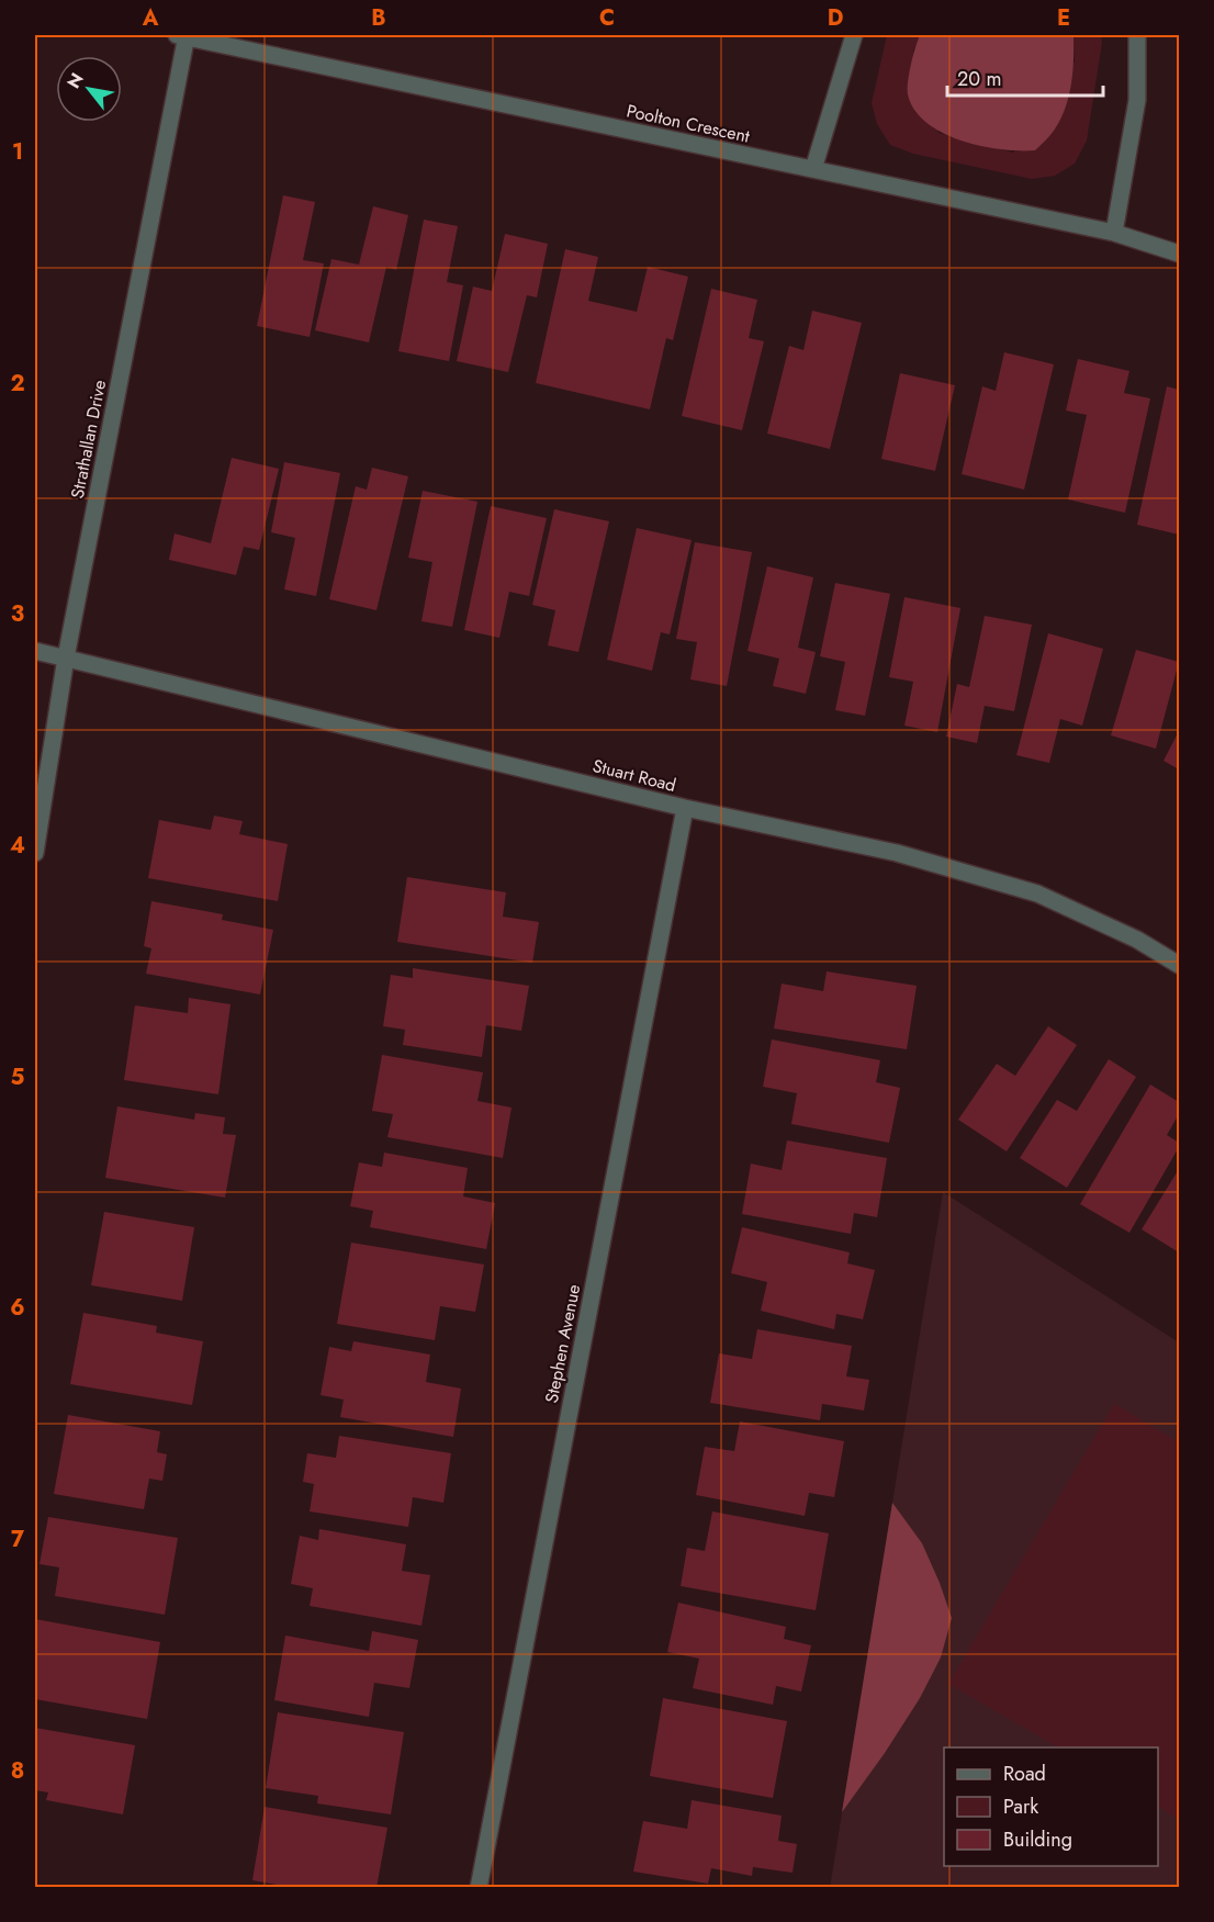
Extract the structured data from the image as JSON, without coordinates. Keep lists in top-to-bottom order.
{
  "streets": {
    "street": [
      "Poolton Crescent",
      "Strathallan Drive",
      "Stuart Road",
      "Stephen Avenue"
    ]
  },
  "crossings": [
    ["Poolton Crescent", "Strathallan Drive"],
    ["Strathallan Drive", "Stuart Road"],
    ["Stuart Road", "Stephen Avenue"]
  ],
  "legend": ["Road", "Park", "Building"],
  "scale_bar": "20 m",
  "north": "top left",
  "grid": {
    "columns": [
      "A",
      "B",
      "C",
      "D",
      "E"
    ],
    "rows": [
      "1",
      "2",
      "3",
      "4",
      "5",
      "6",
      "7",
      "8"
    ]
  }
}
